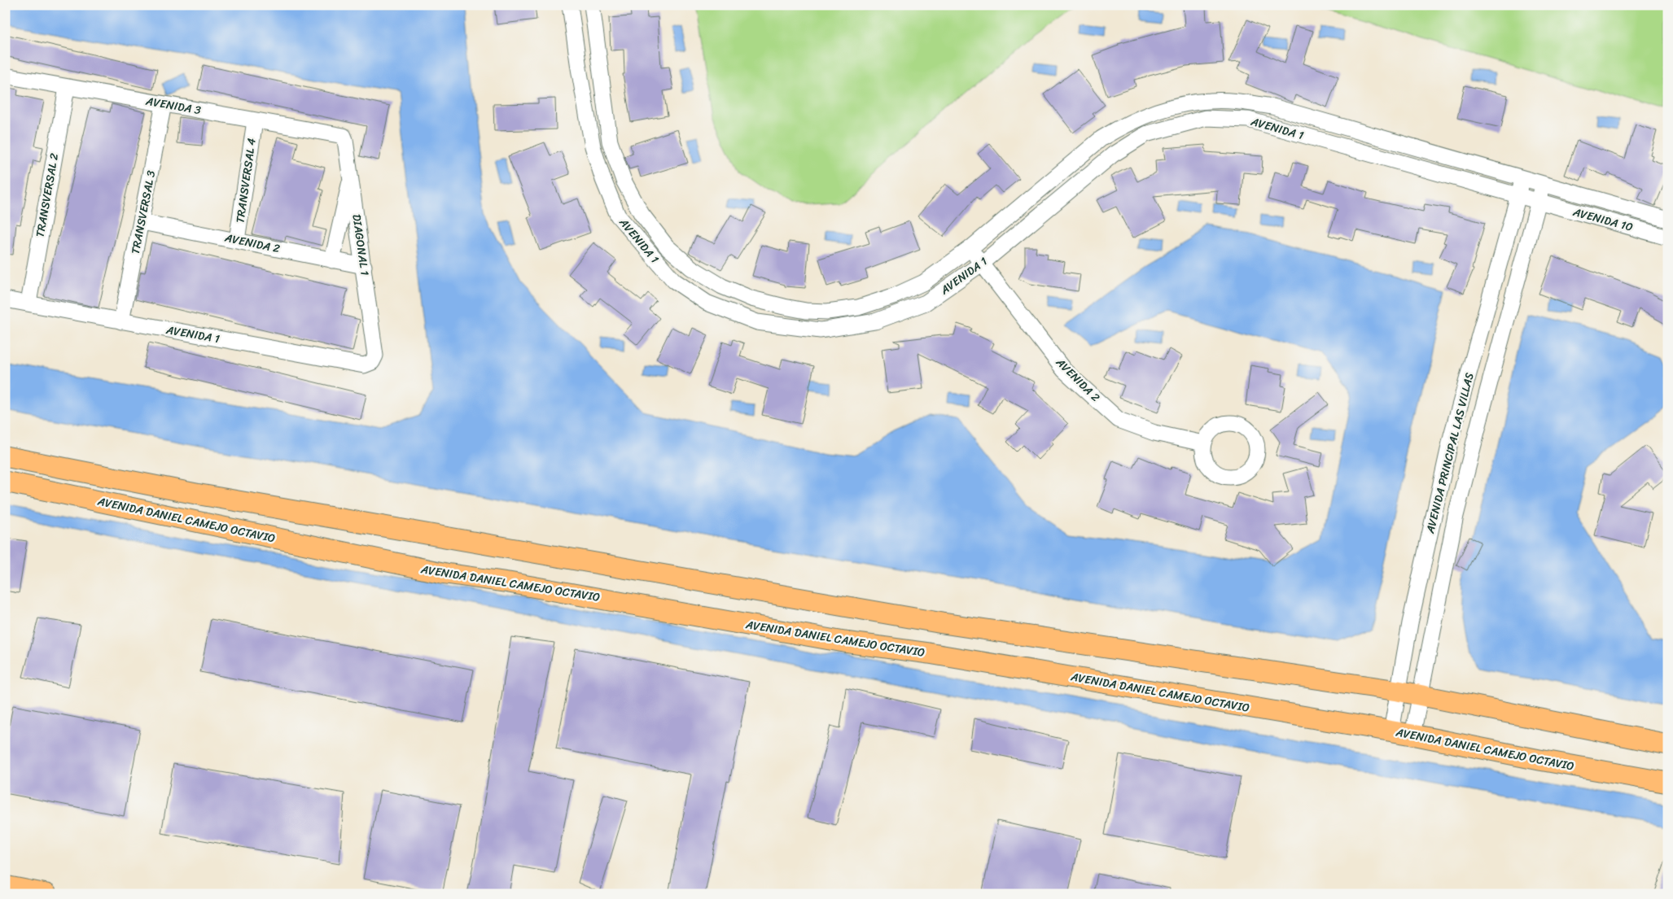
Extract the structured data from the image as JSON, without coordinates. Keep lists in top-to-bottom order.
{
  "streets": {
    "main road": ["AVENIDA DANIEL CAMEJO OCTAVIO"],
    "street": [
      "AVENIDA 3",
      "AVENIDA 1",
      "TRANSVERSAL 4",
      "TRANSVERSAL 2",
      "TRANSVERSAL 3",
      "AVENIDA 10",
      "AVENIDA 2",
      "DIAGONAL 1",
      "AVENIDA PRINCIPAL LAS VILLAS"
    ]
  },
  "crossings": [
    ["AVENIDA 3", "TRANSVERSAL 4"],
    ["AVENIDA 3", "TRANSVERSAL 2"],
    ["AVENIDA 3", "TRANSVERSAL 3"],
    ["AVENIDA 3", "DIAGONAL 1"],
    ["AVENIDA 1", "TRANSVERSAL 2"],
    ["AVENIDA 1", "TRANSVERSAL 3"],
    ["AVENIDA 1", "AVENIDA 10"],
    ["AVENIDA 1", "AVENIDA 2"],
    ["AVENIDA 1", "DIAGONAL 1"],
    ["AVENIDA 1", "AVENIDA PRINCIPAL LAS VILLAS"],
    ["TRANSVERSAL 4", "AVENIDA 2"],
    ["TRANSVERSAL 3", "AVENIDA 2"],
    ["AVENIDA 10", "AVENIDA PRINCIPAL LAS VILLAS"],
    ["AVENIDA 2", "DIAGONAL 1"],
    ["AVENIDA PRINCIPAL LAS VILLAS", "AVENIDA DANIEL CAMEJO OCTAVIO"]
  ]
}
